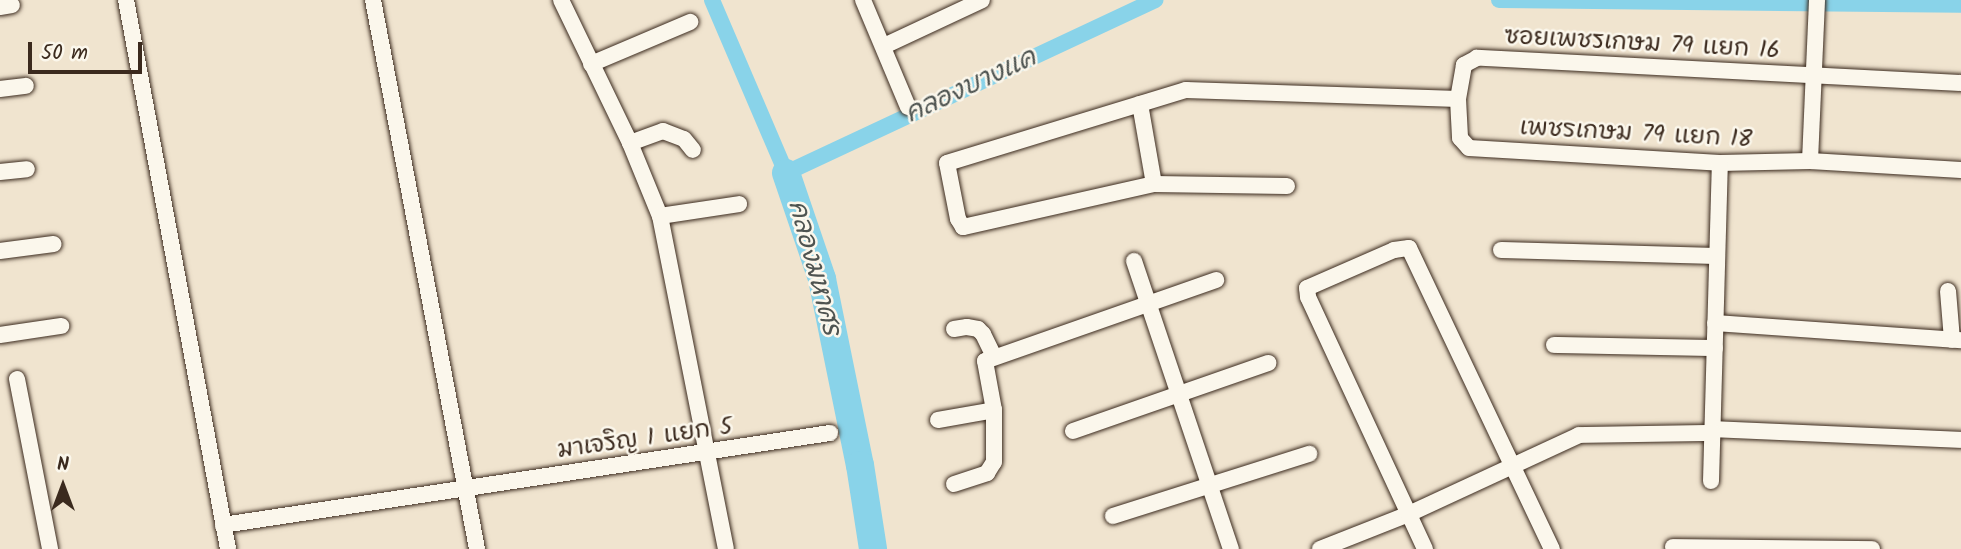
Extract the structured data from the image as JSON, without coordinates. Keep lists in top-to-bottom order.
{
  "streets": {
    "street": ["ซอยเพชรเกษม 79 แยก 16", "เพชรเกษม 79 แยก 18", "มาเจริญ 1 แยก 5"]
  },
  "crossings": [
    ["ซอยเพชรเกษม 79 แยก 16", "เพชรเกษม 79 แยก 18"]
  ],
  "water": ["คลองบางแค", "คลองมหาศร"],
  "scale_bar": "50 m",
  "north": "top"
}
